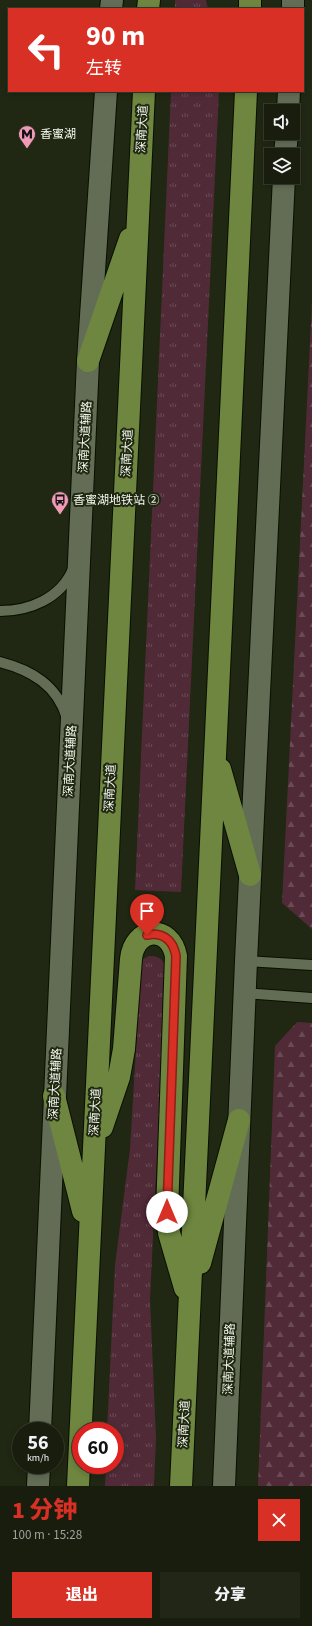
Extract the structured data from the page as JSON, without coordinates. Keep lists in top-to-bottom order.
{
  "streets": {
    "main road": ["深南大道", "深南大道辅路"]
  },
  "places": {
    "metro station": ["香蜜湖"],
    "bus stop": ["香蜜湖地铁站 ②"]
  },
  "page": {
    "turn": ["90 m", "左转"],
    "speed": "56 km/h",
    "limit": "60",
    "heading": ["1 分钟", "100 m · 15:28"],
    "buttons": ["退出", "分享"]
  }
}
